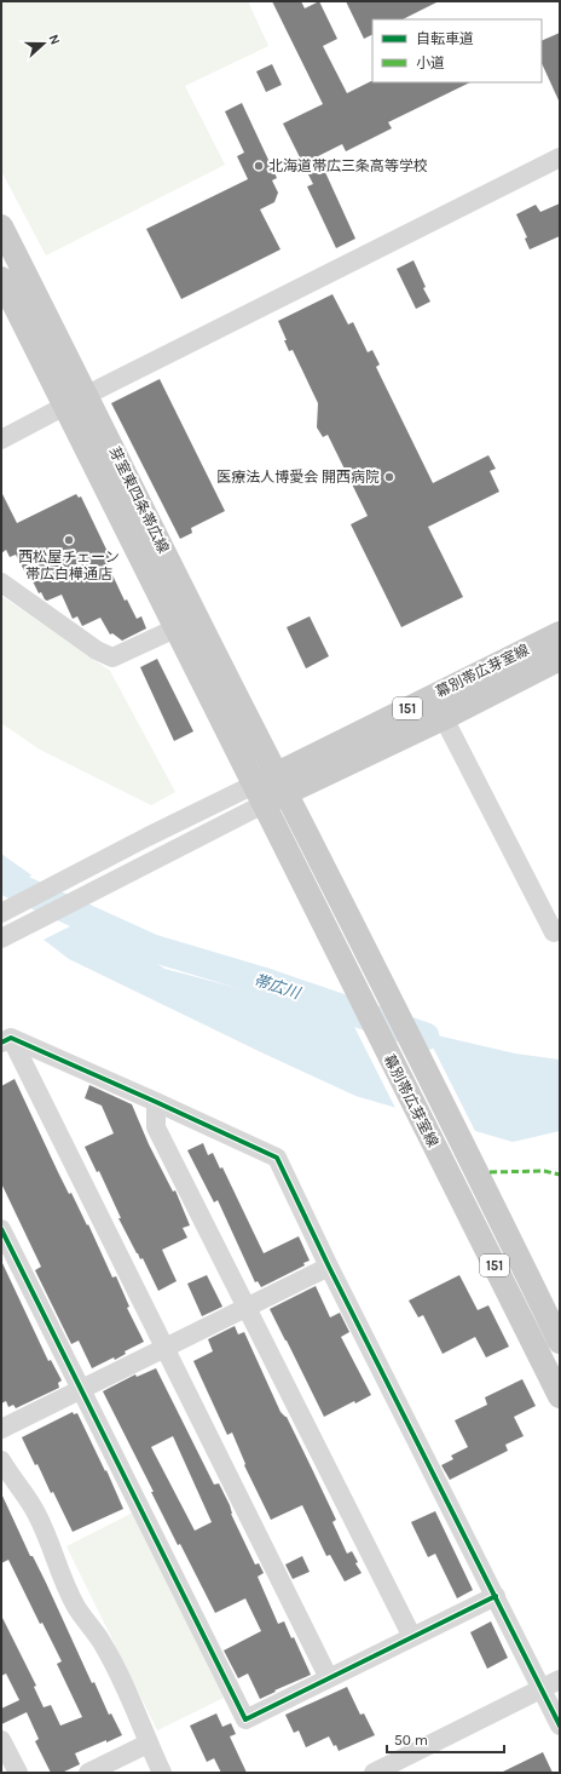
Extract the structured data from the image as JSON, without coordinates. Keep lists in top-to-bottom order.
{
  "streets": {
    "main road": ["芽室東四条帯広線", "幕別帯広芽室線", "151"]
  },
  "crossings": [
    ["芽室東四条帯広線", "幕別帯広芽室線"]
  ],
  "water": ["帯広川"],
  "places": ["北海道帯広三条高等学校", "医療法人博愛会 開西病院", "西松屋チェーン 帯広白樺通店"],
  "legend": ["自転車道", "小道"],
  "scale_bar": "50 m",
  "north": "right"
}
